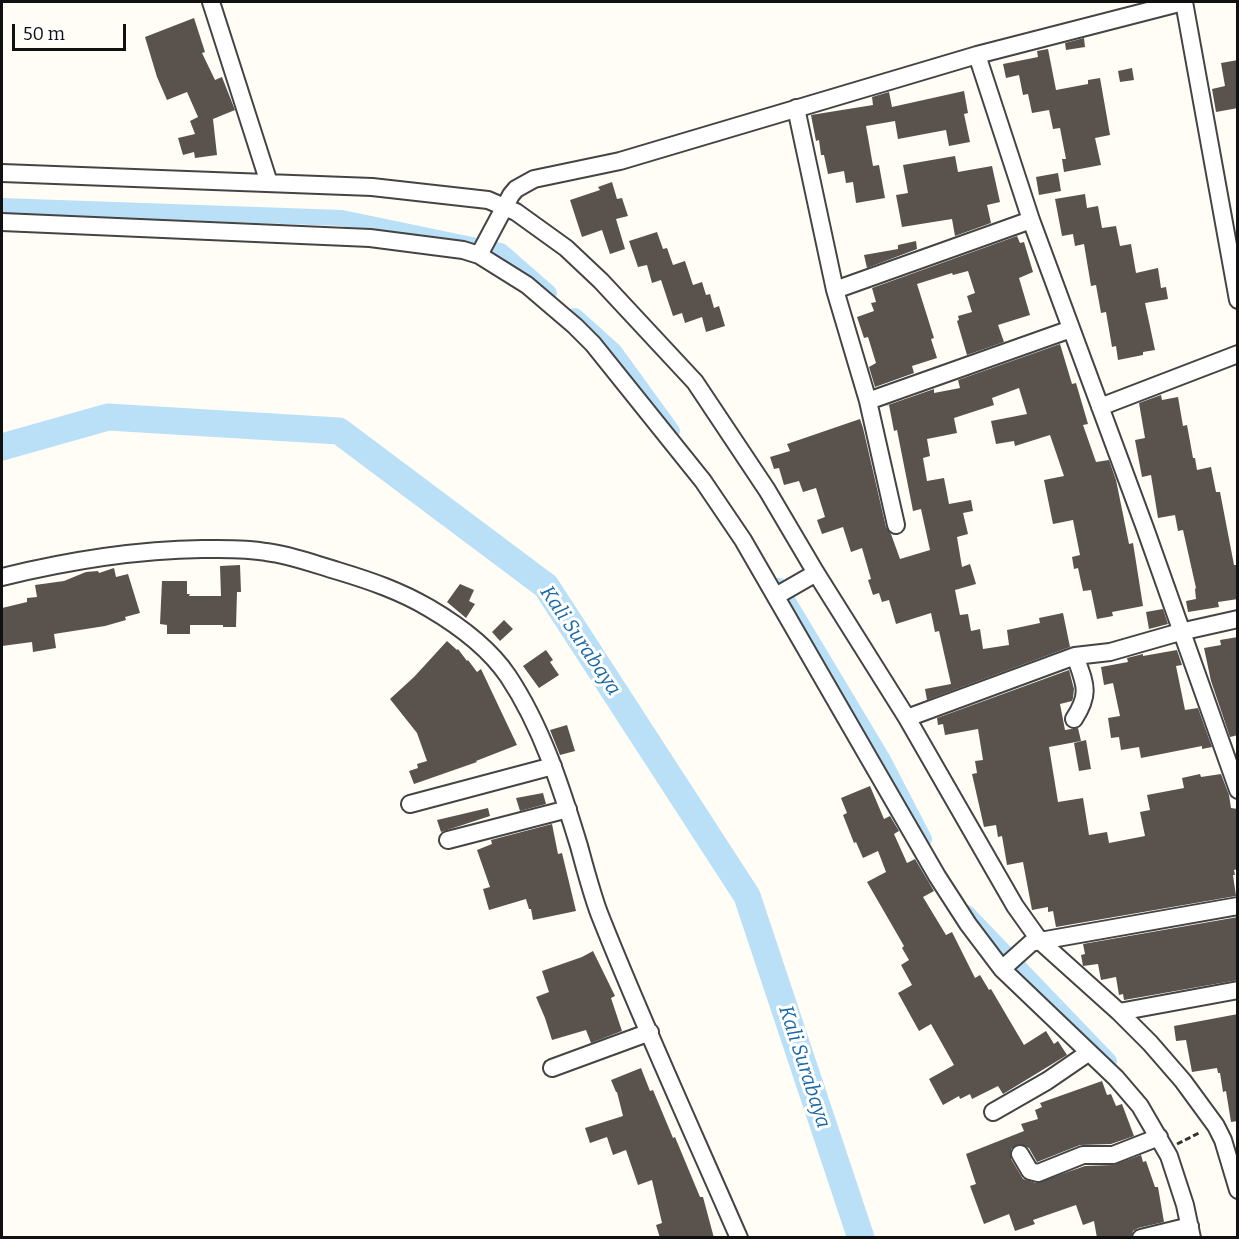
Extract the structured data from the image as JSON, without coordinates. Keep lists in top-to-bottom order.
{
  "water": ["Kali Surabaya"],
  "scale_bar": "50 m"
}
